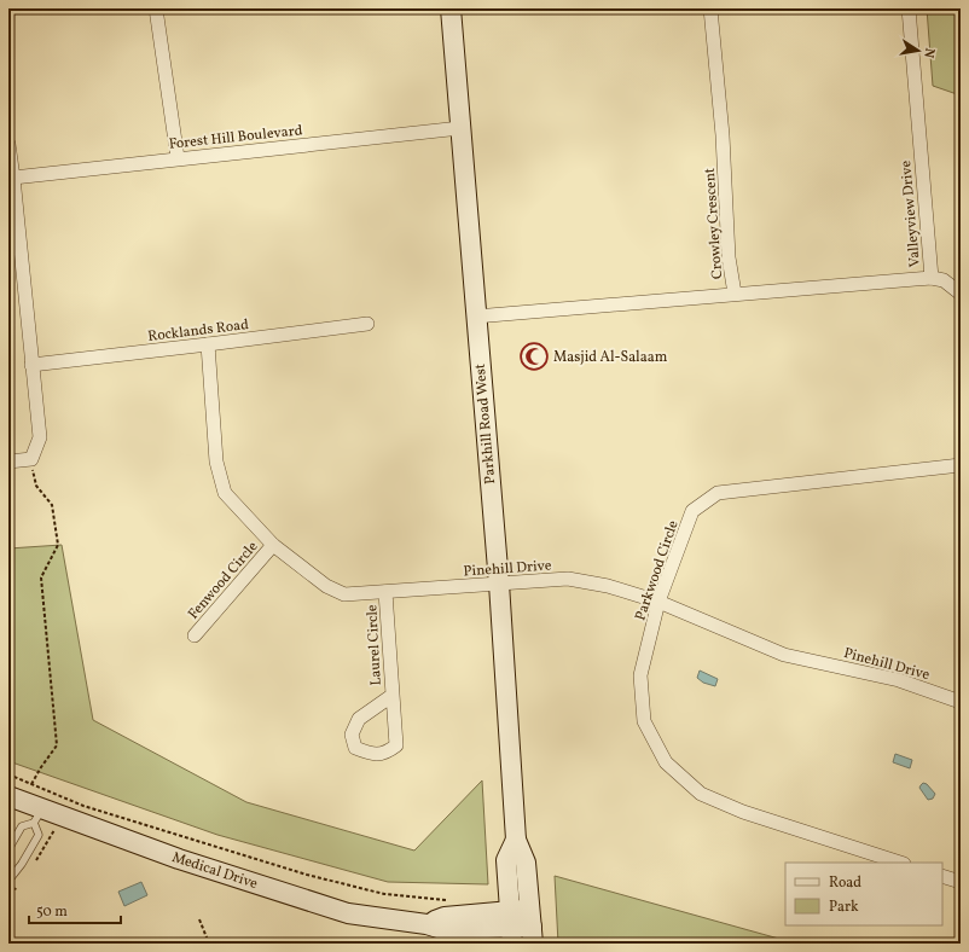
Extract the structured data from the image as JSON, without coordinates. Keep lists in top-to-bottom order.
{
  "streets": {
    "main road": ["Parkhill Road West", "Medical Drive"],
    "street": [
      "Forest Hill Boulevard",
      "Valleyview Drive",
      "Crowley Crescent",
      "Rocklands Road",
      "Pinehill Drive",
      "Parkwood Circle",
      "Fenwood Circle",
      "Laurel Circle"
    ]
  },
  "crossings": [
    ["Forest Hill Boulevard", "Parkhill Road West"],
    ["Valleyview Drive", "Crowley Crescent"],
    ["Crowley Crescent", "Parkhill Road West"],
    ["Rocklands Road", "Pinehill Drive"],
    ["Parkhill Road West", "Pinehill Drive"],
    ["Parkhill Road West", "Medical Drive"],
    ["Pinehill Drive", "Parkwood Circle"],
    ["Pinehill Drive", "Fenwood Circle"],
    ["Pinehill Drive", "Laurel Circle"]
  ],
  "places": {
    "mosque": ["Masjid Al-Salaam"]
  },
  "legend": ["Road", "Park"],
  "scale_bar": "50 m",
  "north": "right"
}
